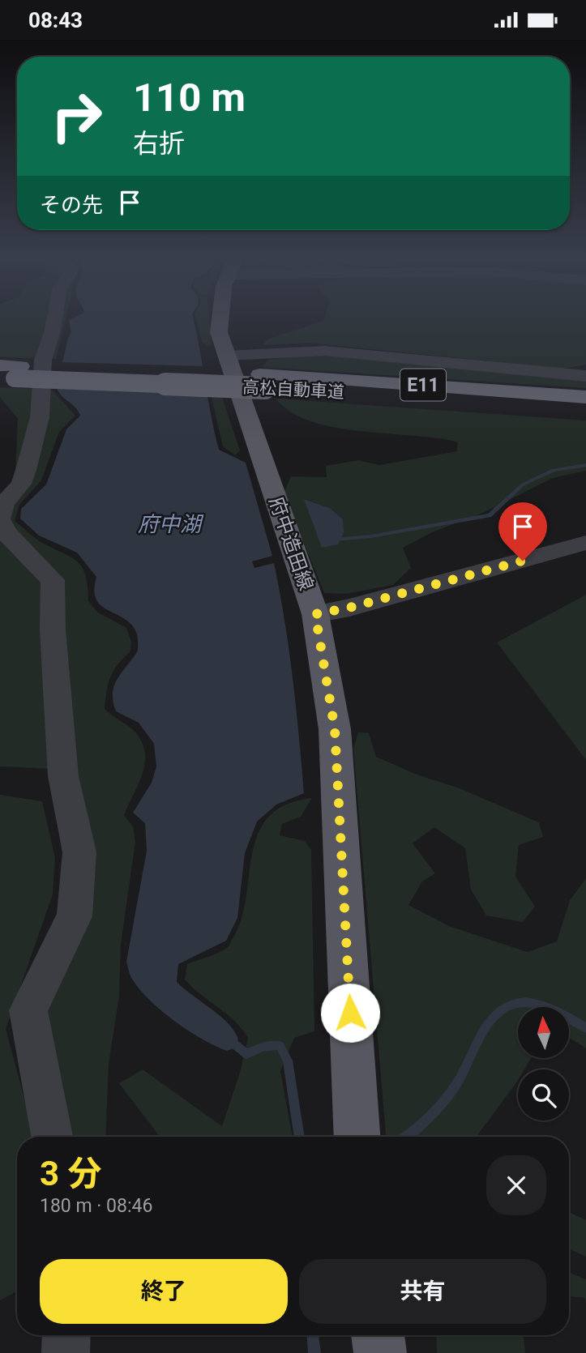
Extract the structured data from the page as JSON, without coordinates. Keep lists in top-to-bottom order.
{
  "streets": {
    "highway": ["E11", "高松自動車道"],
    "main road": ["府中造田線"]
  },
  "water": ["府中湖"],
  "north": "top",
  "page": {
    "status": "08:43",
    "turn": ["110 m", "右折"],
    "then": "その先",
    "heading": ["3 分", "180 m · 08:46"],
    "buttons": ["終了", "共有"]
  }
}
